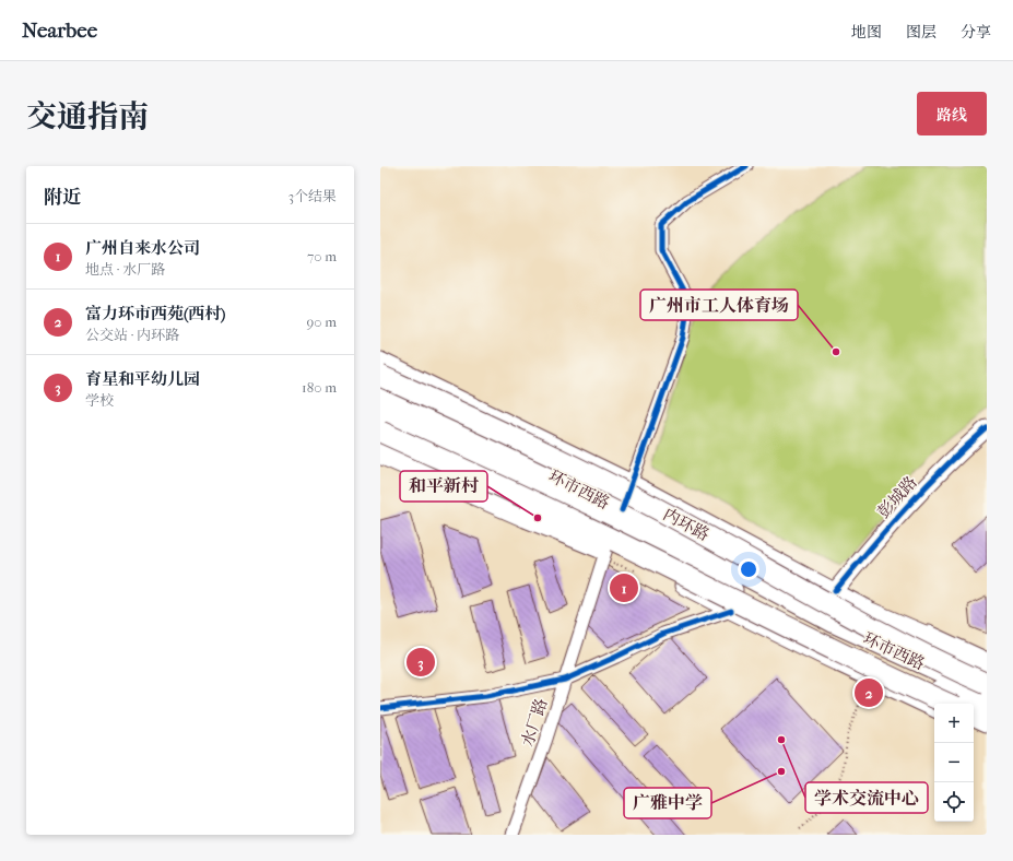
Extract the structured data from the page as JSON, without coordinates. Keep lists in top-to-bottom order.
{
  "streets": {
    "highway": ["内环路"],
    "main road": ["环市西路", "彭城路"],
    "street": ["水厂路"]
  },
  "places": [
    "广州市工人体育场",
    "和平新村",
    "学术交流中心",
    "广雅中学"
  ],
  "page": {
    "header": "Nearbee",
    "nav": ["地图", "图层", "分享"],
    "title": "交通指南",
    "buttons": "路线",
    "heading": ["附近", "3个结果"],
    "list": [
      {
        "mark": "1",
        "name": "广州自来水公司",
        "note": "地点 · 水厂路",
        "value": "70 m"
      },
      {
        "mark": "2",
        "name": "富力环市西苑(西村)",
        "note": "公交站 · 内环路",
        "value": "90 m"
      },
      {
        "mark": "3",
        "name": "育星和平幼儿园",
        "note": "学校",
        "value": "180 m"
      }
    ],
    "pins": ["1", "3", "2"],
    "map_buttons": ["+", "−"]
  }
}
